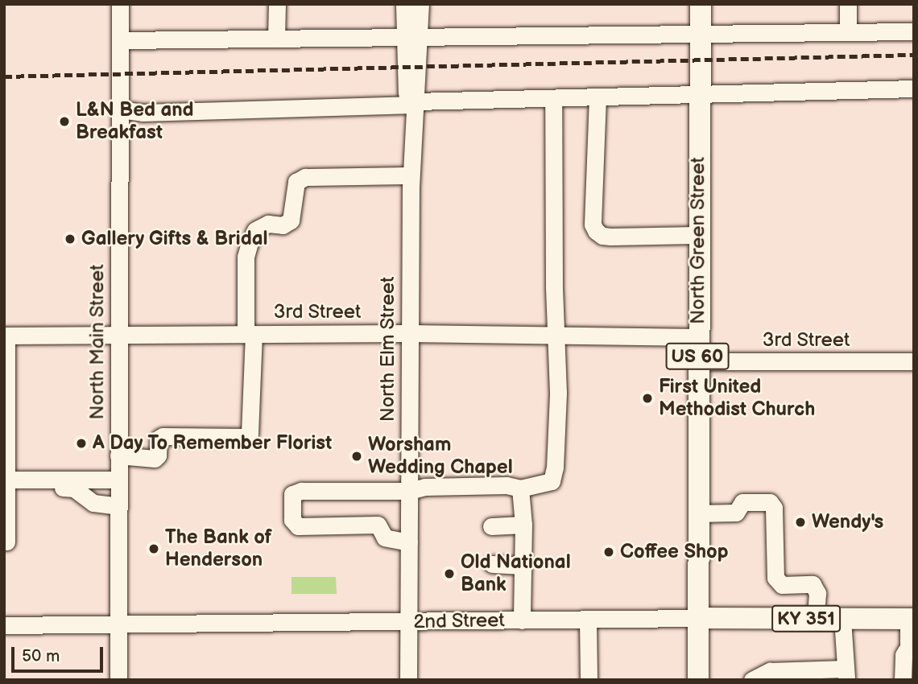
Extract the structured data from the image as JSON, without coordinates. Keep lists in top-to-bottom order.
{
  "streets": {
    "main road": [
      "North Green Street",
      "US 60",
      "KY 351",
      "2nd Street"
    ],
    "street": ["3rd Street", "North Main Street", "North Elm Street"]
  },
  "crossings": [
    ["North Green Street", "3rd Street"],
    ["North Green Street", "2nd Street"],
    ["3rd Street", "North Main Street"],
    ["3rd Street", "North Elm Street"],
    ["North Main Street", "2nd Street"],
    ["North Elm Street", "2nd Street"]
  ],
  "places": [
    "L&N Bed and Breakfast",
    "Gallery Gifts & Bridal",
    "First United Methodist Church",
    "A Day To Remember Florist",
    "Worsham Wedding Chapel",
    "Wendy's",
    "The Bank of Henderson",
    "Coffee Shop",
    "Old National Bank"
  ],
  "scale_bar": "50 m"
}
